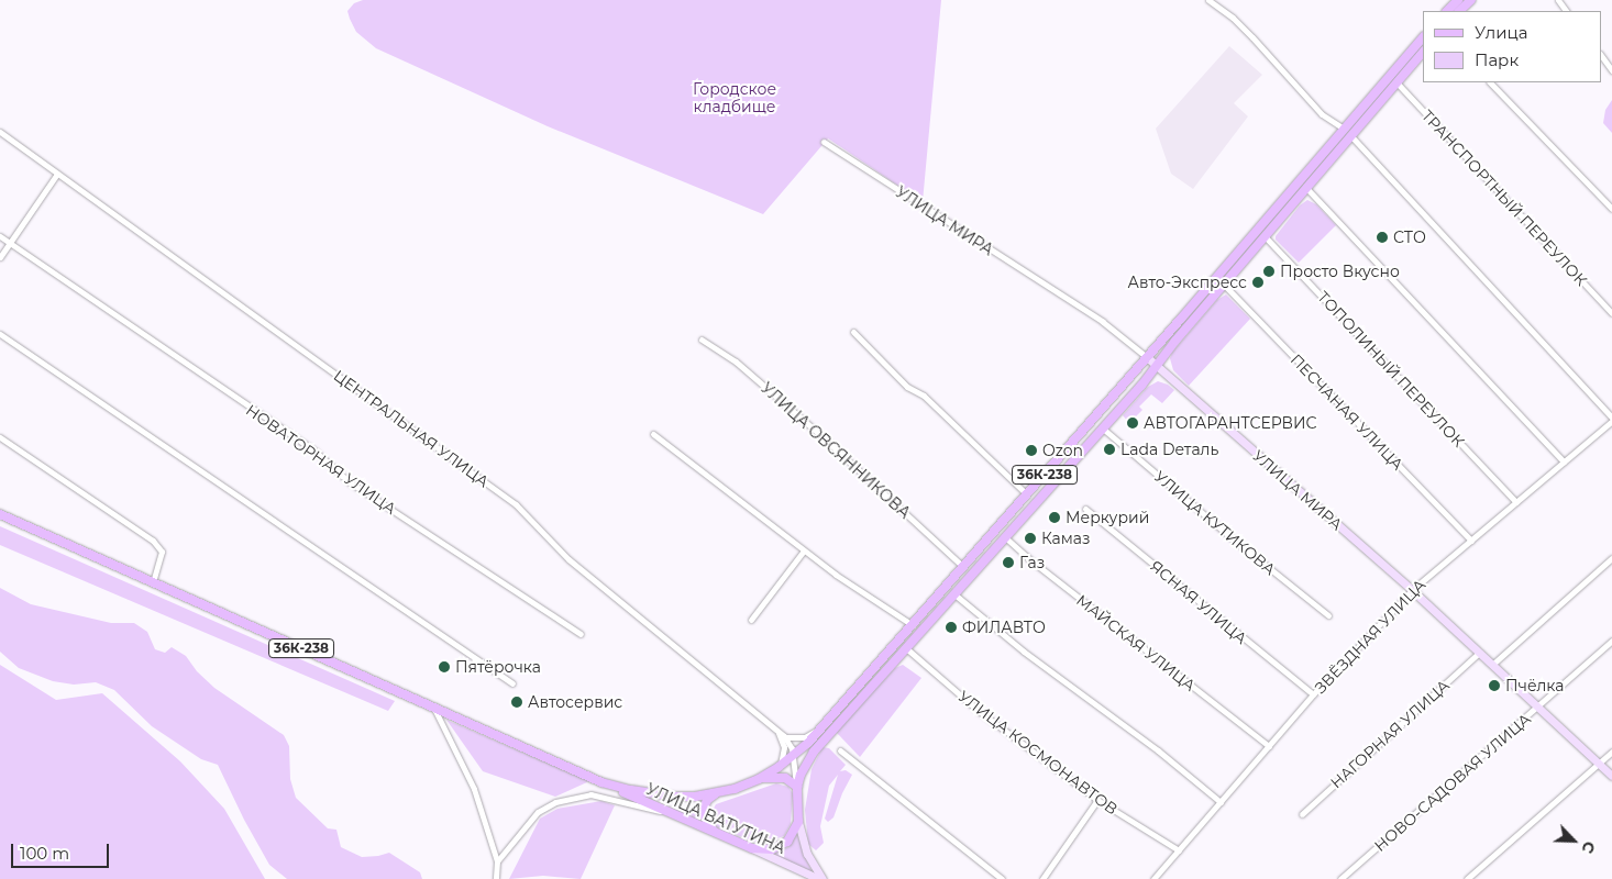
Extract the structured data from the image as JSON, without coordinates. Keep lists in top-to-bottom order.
{
  "streets": {
    "main road": ["УЛИЦА МИРА", "36К-238", "УЛИЦА ВАТУТИНА"],
    "street": [
      "ТРАНСПОРТНЫЙ ПЕРЕУЛОК",
      "ТОПОЛИНЫЙ ПЕРЕУЛОК",
      "ПЕСЧАНАЯ УЛИЦА",
      "ЦЕНТРАЛЬНАЯ УЛИЦА",
      "УЛИЦА ОВСЯННИКОВА",
      "НОВАТОРНАЯ УЛИЦА",
      "УЛИЦА КУТИКОВА",
      "ЯСНАЯ УЛИЦА",
      "ЗВЁЗДНАЯ УЛИЦА",
      "МАЙСКАЯ УЛИЦА",
      "НАГОРНАЯ УЛИЦА",
      "УЛИЦА КОСМОНАВТОВ",
      "НОВО-САДОВАЯ УЛИЦА"
    ]
  },
  "crossings": [
    ["УЛИЦА МИРА", "36К-238"],
    ["УЛИЦА МИРА", "ЗВЁЗДНАЯ УЛИЦА"],
    ["УЛИЦА МИРА", "НАГОРНАЯ УЛИЦА"],
    ["УЛИЦА МИРА", "НОВО-САДОВАЯ УЛИЦА"],
    ["ТОПОЛИНЫЙ ПЕРЕУЛОК", "ЗВЁЗДНАЯ УЛИЦА"],
    ["ПЕСЧАНАЯ УЛИЦА", "ЗВЁЗДНАЯ УЛИЦА"],
    ["ЦЕНТРАЛЬНАЯ УЛИЦА", "36К-238"],
    ["УЛИЦА ОВСЯННИКОВА", "36К-238"],
    ["36К-238", "УЛИЦА ВАТУТИНА"],
    ["ЯСНАЯ УЛИЦА", "ЗВЁЗДНАЯ УЛИЦА"],
    ["ЗВЁЗДНАЯ УЛИЦА", "МАЙСКАЯ УЛИЦА"],
    ["ЗВЁЗДНАЯ УЛИЦА", "УЛИЦА КОСМОНАВТОВ"]
  ],
  "parks": ["Городское кладбище"],
  "places": [
    "СТО",
    "Просто Вкусно",
    "Авто-Экспресс",
    "АВТОГАРАНТСЕРВИС",
    "Lada Dеталь",
    "Ozon",
    "Меркурий",
    "Камаз",
    "Газ",
    "ФИЛАВТО",
    "Пятёрочка",
    "Пчёлка",
    "Автосервис"
  ],
  "legend": ["Улица", "Парк"],
  "scale_bar": "100 m",
  "north": "bottom right"
}
